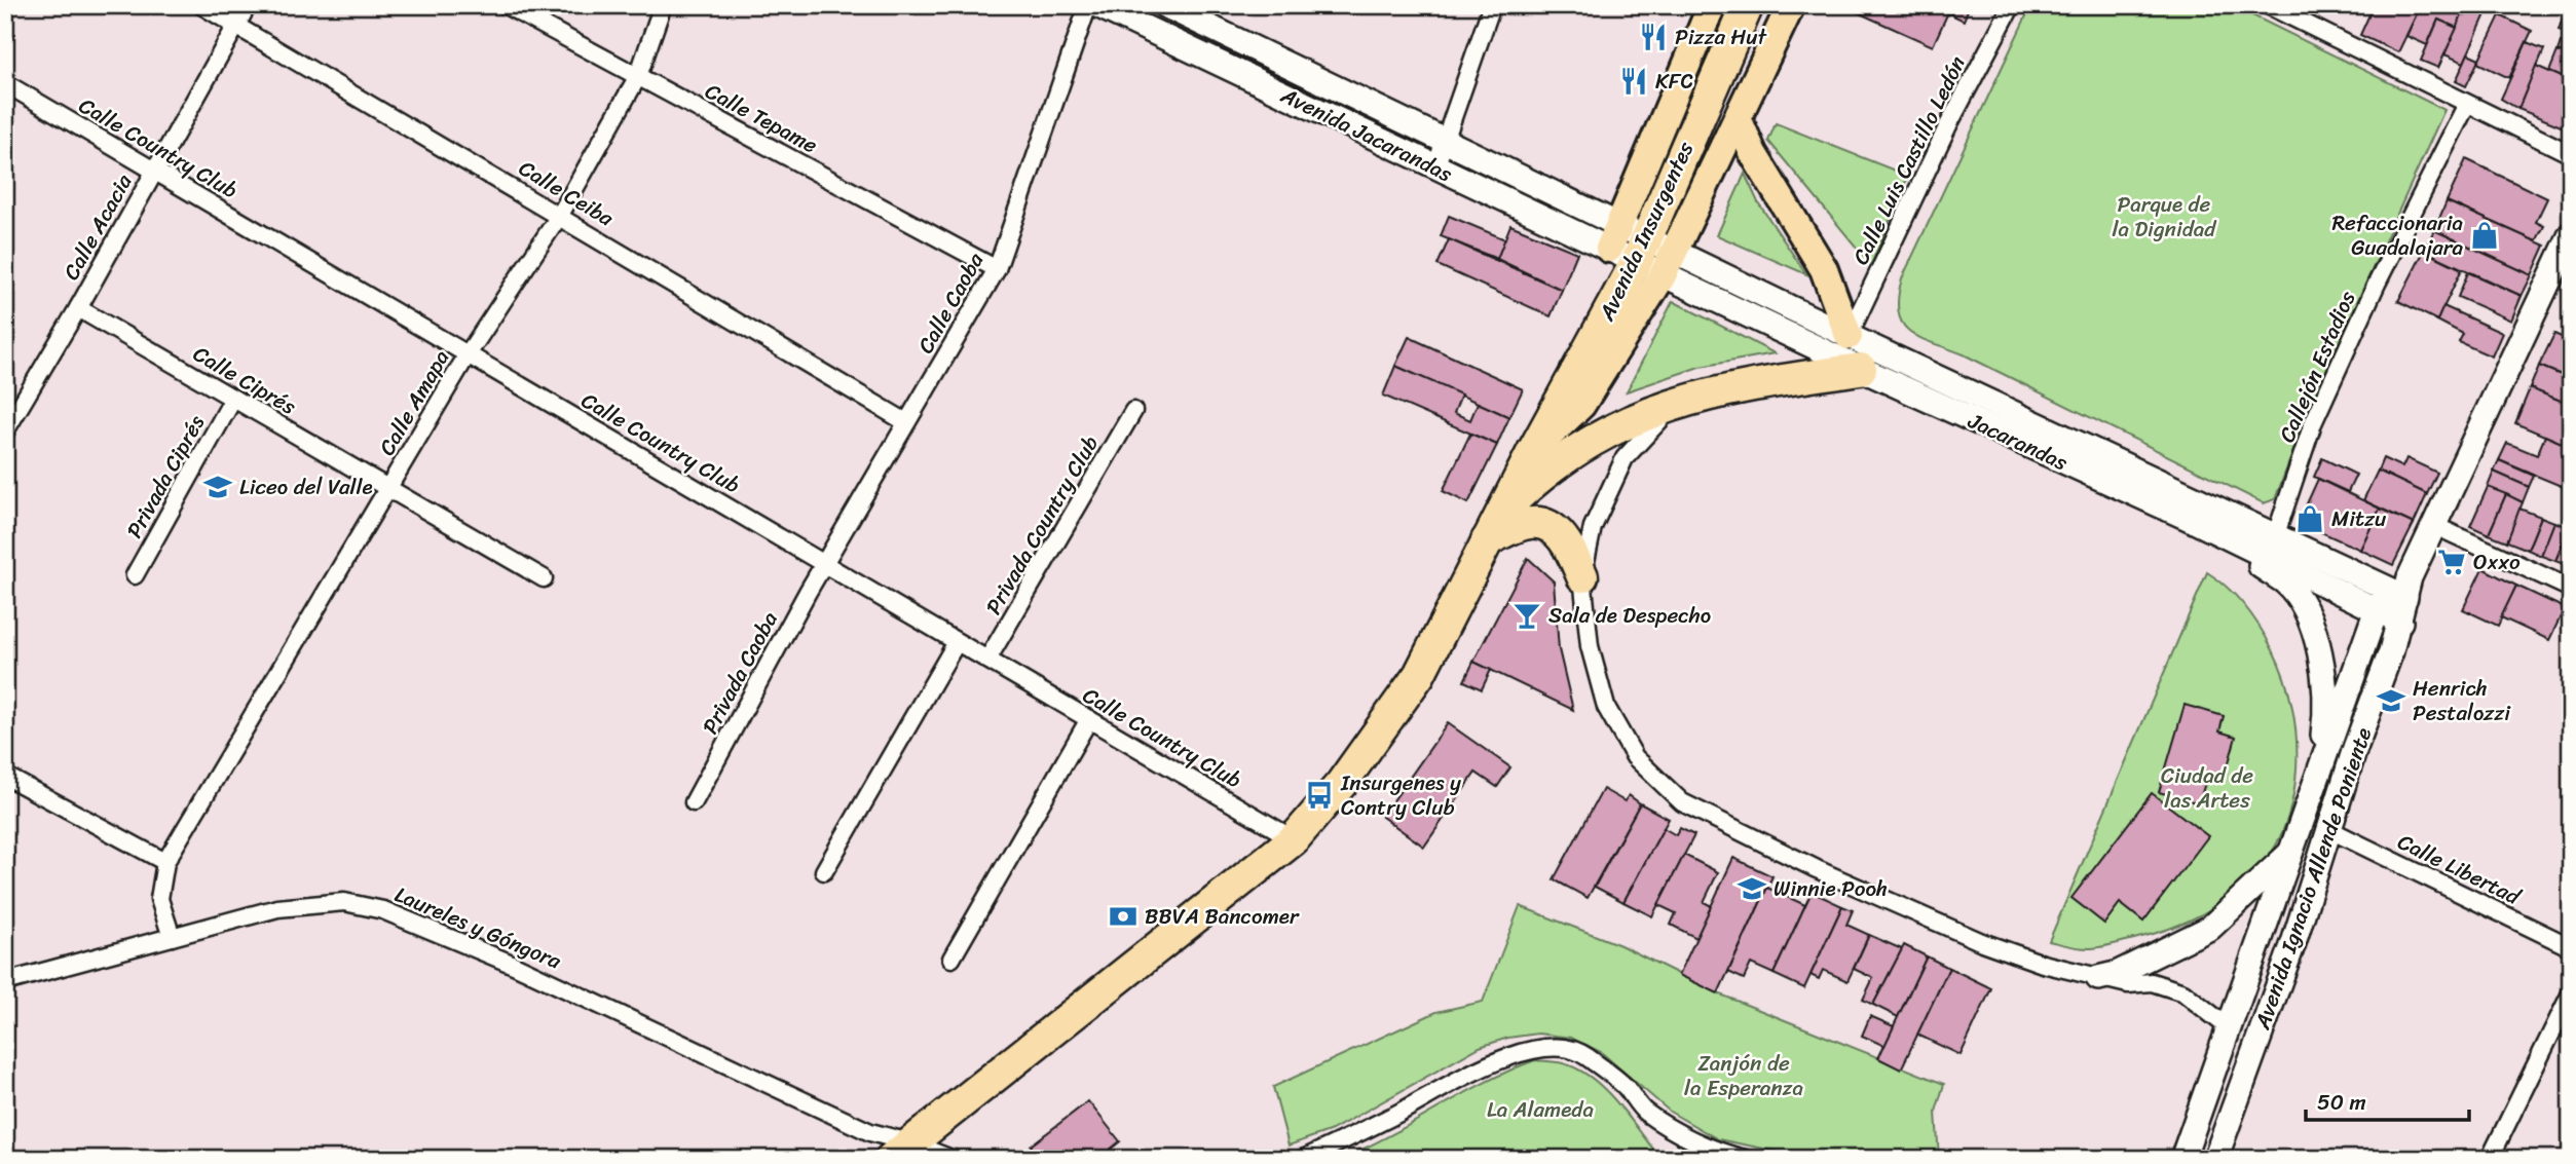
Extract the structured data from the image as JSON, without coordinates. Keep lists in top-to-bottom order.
{
  "streets": {
    "highway": ["Avenida Insurgentes"],
    "main road": ["Avenida Jacarandas", "Jacarandas", "Avenida Ignacio Allende Poniente"],
    "street": [
      "Calle Tepame",
      "Calle Country Club",
      "Calle Luis Castillo Ledón",
      "Calle Ceiba",
      "Calle Acacia",
      "Calle Caoba",
      "Callejón Estadios",
      "Calle Ciprés",
      "Calle Amapa",
      "Privada Ciprés",
      "Privada Country Club",
      "Privada Caoba",
      "Calle Libertad",
      "Laureles y Góngora"
    ]
  },
  "crossings": [
    ["Calle Tepame", "Calle Caoba"],
    ["Calle Tepame", "Calle Amapa"],
    ["Avenida Jacarandas", "Avenida Insurgentes"],
    ["Avenida Jacarandas", "Jacarandas"],
    ["Calle Country Club", "Calle Acacia"],
    ["Calle Country Club", "Avenida Insurgentes"],
    ["Calle Country Club", "Calle Caoba"],
    ["Calle Country Club", "Calle Amapa"],
    ["Calle Country Club", "Privada Country Club"],
    ["Calle Country Club", "Privada Caoba"],
    ["Calle Luis Castillo Ledón", "Jacarandas"],
    ["Calle Ceiba", "Calle Acacia"],
    ["Calle Ceiba", "Calle Caoba"],
    ["Calle Ceiba", "Calle Amapa"],
    ["Calle Acacia", "Calle Ciprés"],
    ["Avenida Insurgentes", "Jacarandas"],
    ["Avenida Insurgentes", "Laureles y Góngora"],
    ["Calle Caoba", "Privada Caoba"],
    ["Callejón Estadios", "Jacarandas"],
    ["Calle Ciprés", "Calle Amapa"],
    ["Calle Ciprés", "Privada Ciprés"],
    ["Calle Amapa", "Laureles y Góngora"],
    ["Jacarandas", "Avenida Ignacio Allende Poniente"],
    ["Calle Libertad", "Avenida Ignacio Allende Poniente"]
  ],
  "parks": [
    "Parque de la Dignidad",
    "Ciudad de las Artes",
    "Zanjón de la Esperanza",
    "La Alameda"
  ],
  "places": {
    "restaurant": ["Pizza Hut", "KFC"],
    "shop": ["Refaccionaria Guadalajara", "Mitzu"],
    "school or university": ["Liceo del Valle", "Henrich Pestalozzi", "Winnie Pooh"],
    "supermarket": ["Oxxo"],
    "bar": ["Sala de Despecho"],
    "bus stop": ["Insurgenes y Contry Club"],
    "bank": ["BBVA Bancomer"]
  },
  "scale_bar": "50 m"
}
